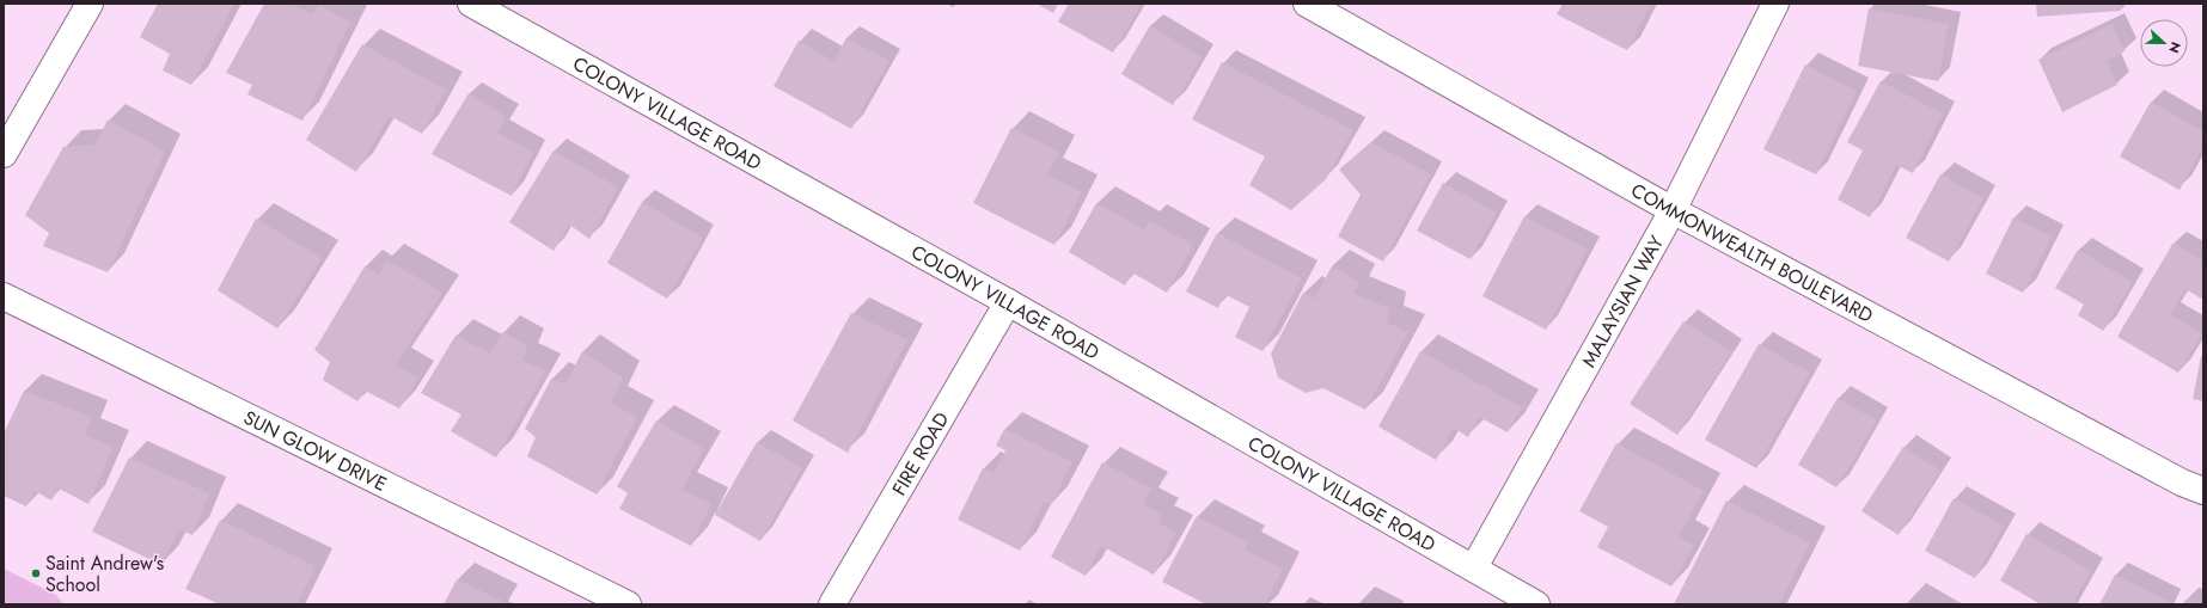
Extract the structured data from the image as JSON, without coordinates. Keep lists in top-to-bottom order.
{
  "streets": {
    "street": [
      "COLONY VILLAGE ROAD",
      "COMMONWEALTH BOULEVARD",
      "MALAYSIAN WAY",
      "SUN GLOW DRIVE",
      "FIRE ROAD"
    ]
  },
  "crossings": [
    ["COLONY VILLAGE ROAD", "MALAYSIAN WAY"],
    ["COLONY VILLAGE ROAD", "FIRE ROAD"],
    ["COMMONWEALTH BOULEVARD", "MALAYSIAN WAY"]
  ],
  "places": ["Saint Andrew's School"],
  "north": "right"
}
